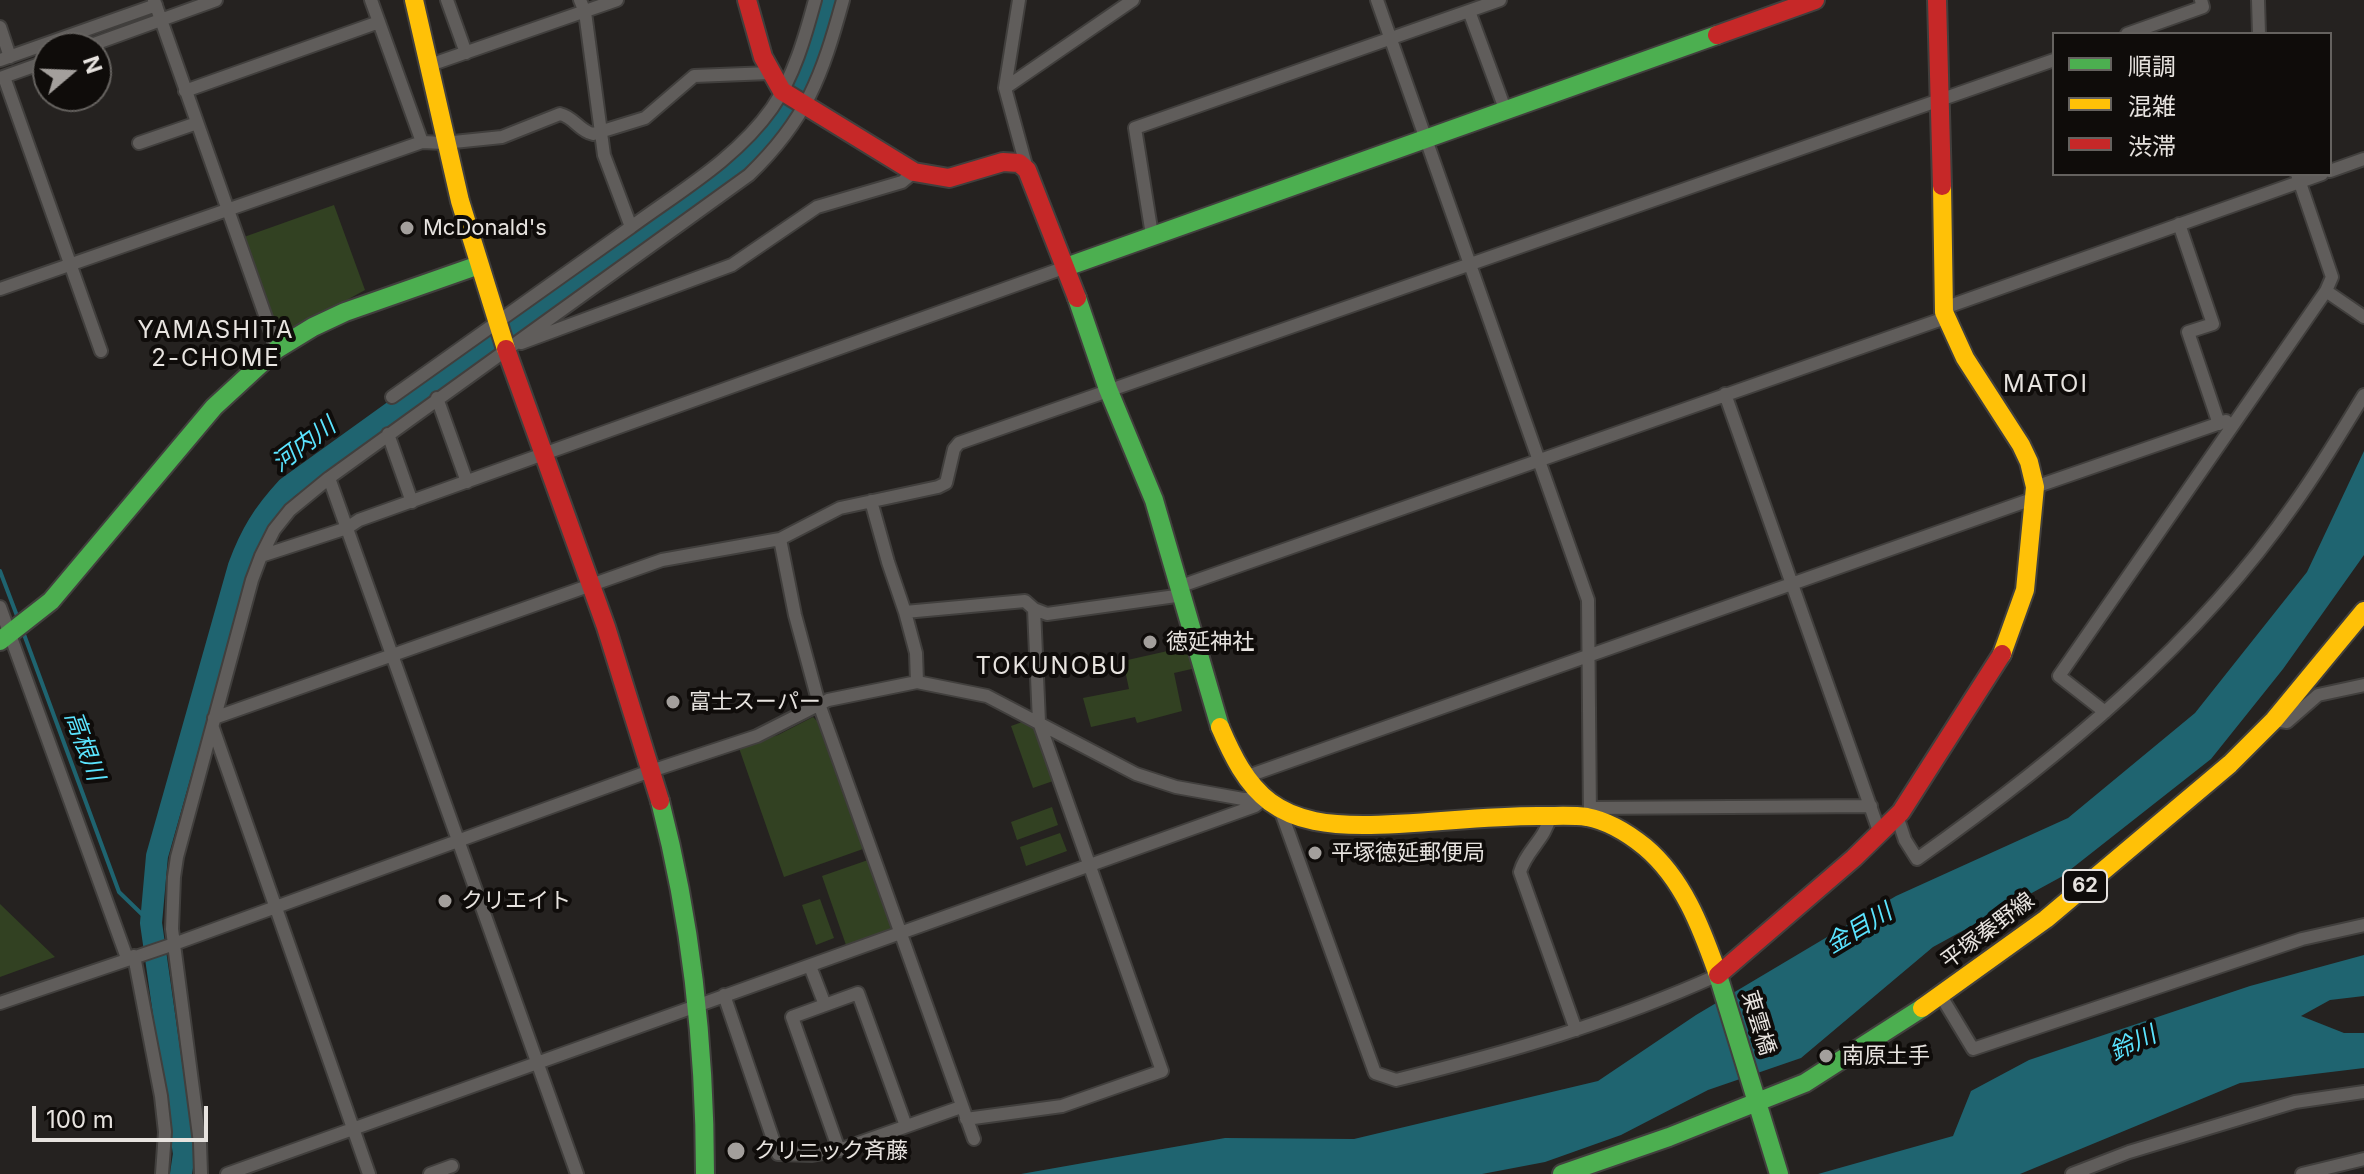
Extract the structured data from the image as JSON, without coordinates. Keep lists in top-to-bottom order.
{
  "streets": {
    "street": ["62", "平塚秦野線", "東雲橋"]
  },
  "crossings": [
    ["平塚秦野線", "東雲橋"]
  ],
  "districts": ["YAMASHITA 2-CHOME", "MATOI", "TOKUNOBU"],
  "water": [
    "河内川",
    "高根川",
    "金目川",
    "鈴川"
  ],
  "places": [
    "McDonald's",
    "徳延神社",
    "富士スーパー",
    "平塚徳延郵便局",
    "クリエイト",
    "南原土手",
    "クリニック斉藤"
  ],
  "legend": ["順調", "混雑", "渋滞"],
  "scale_bar": "100 m",
  "north": "right"
}
